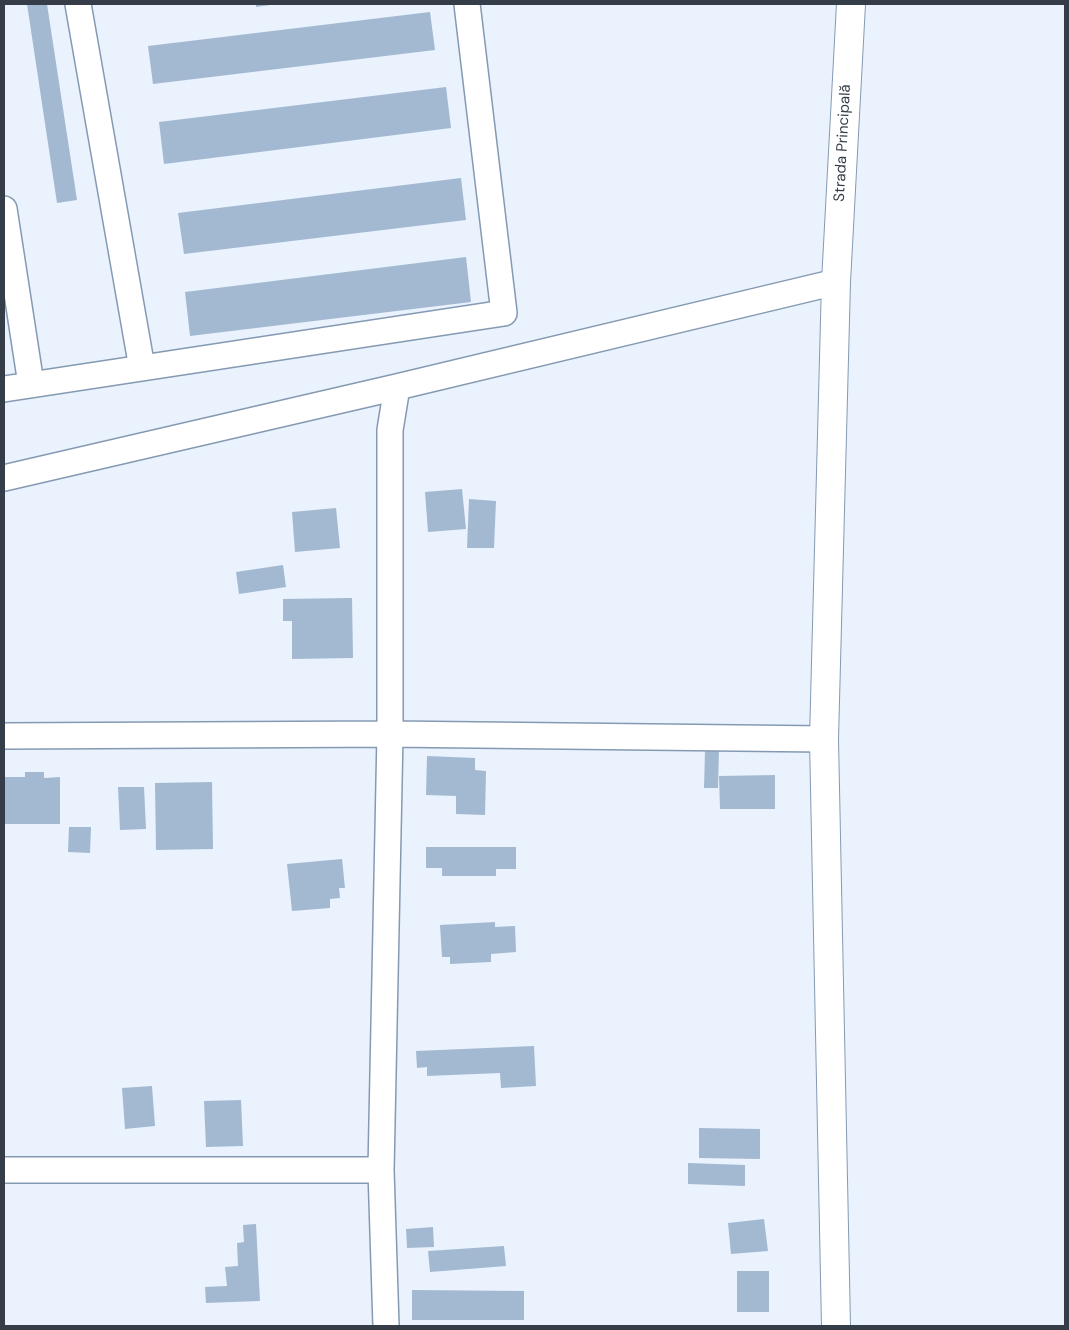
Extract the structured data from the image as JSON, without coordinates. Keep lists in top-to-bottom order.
{
  "streets": {
    "main road": ["Strada Principală"]
  }
}
